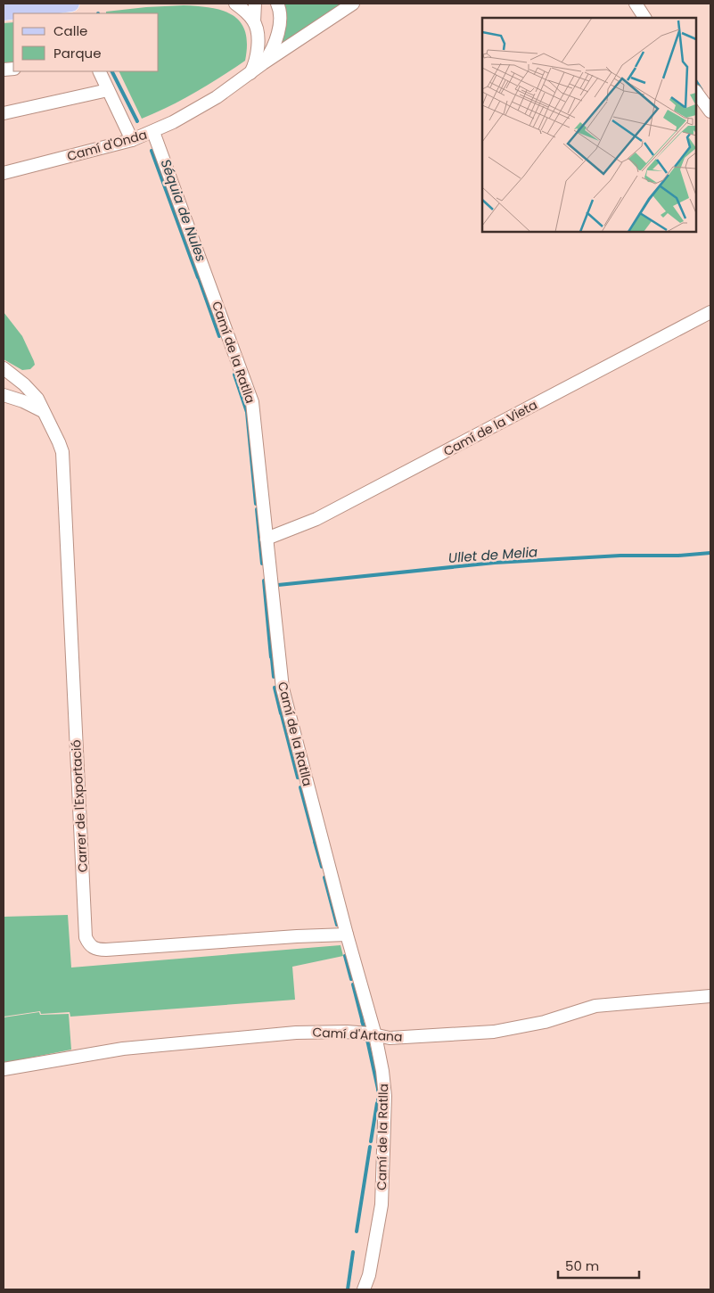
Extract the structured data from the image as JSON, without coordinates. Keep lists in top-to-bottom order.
{
  "streets": {
    "street": [
      "Camí d'Onda",
      "Camí de la Ratlla",
      "Camí de la Vieta",
      "Carrer de l'Exportació",
      "Camí d'Artana"
    ]
  },
  "crossings": [
    ["Camí d'Onda", "Camí de la Ratlla"],
    ["Camí de la Ratlla", "Camí de la Vieta"],
    ["Camí de la Ratlla", "Carrer de l'Exportació"],
    ["Camí de la Ratlla", "Camí d'Artana"]
  ],
  "water": ["Séquia de Nules", "Ullet de Melia"],
  "legend": ["Calle", "Parque"],
  "scale_bar": "50 m"
}
